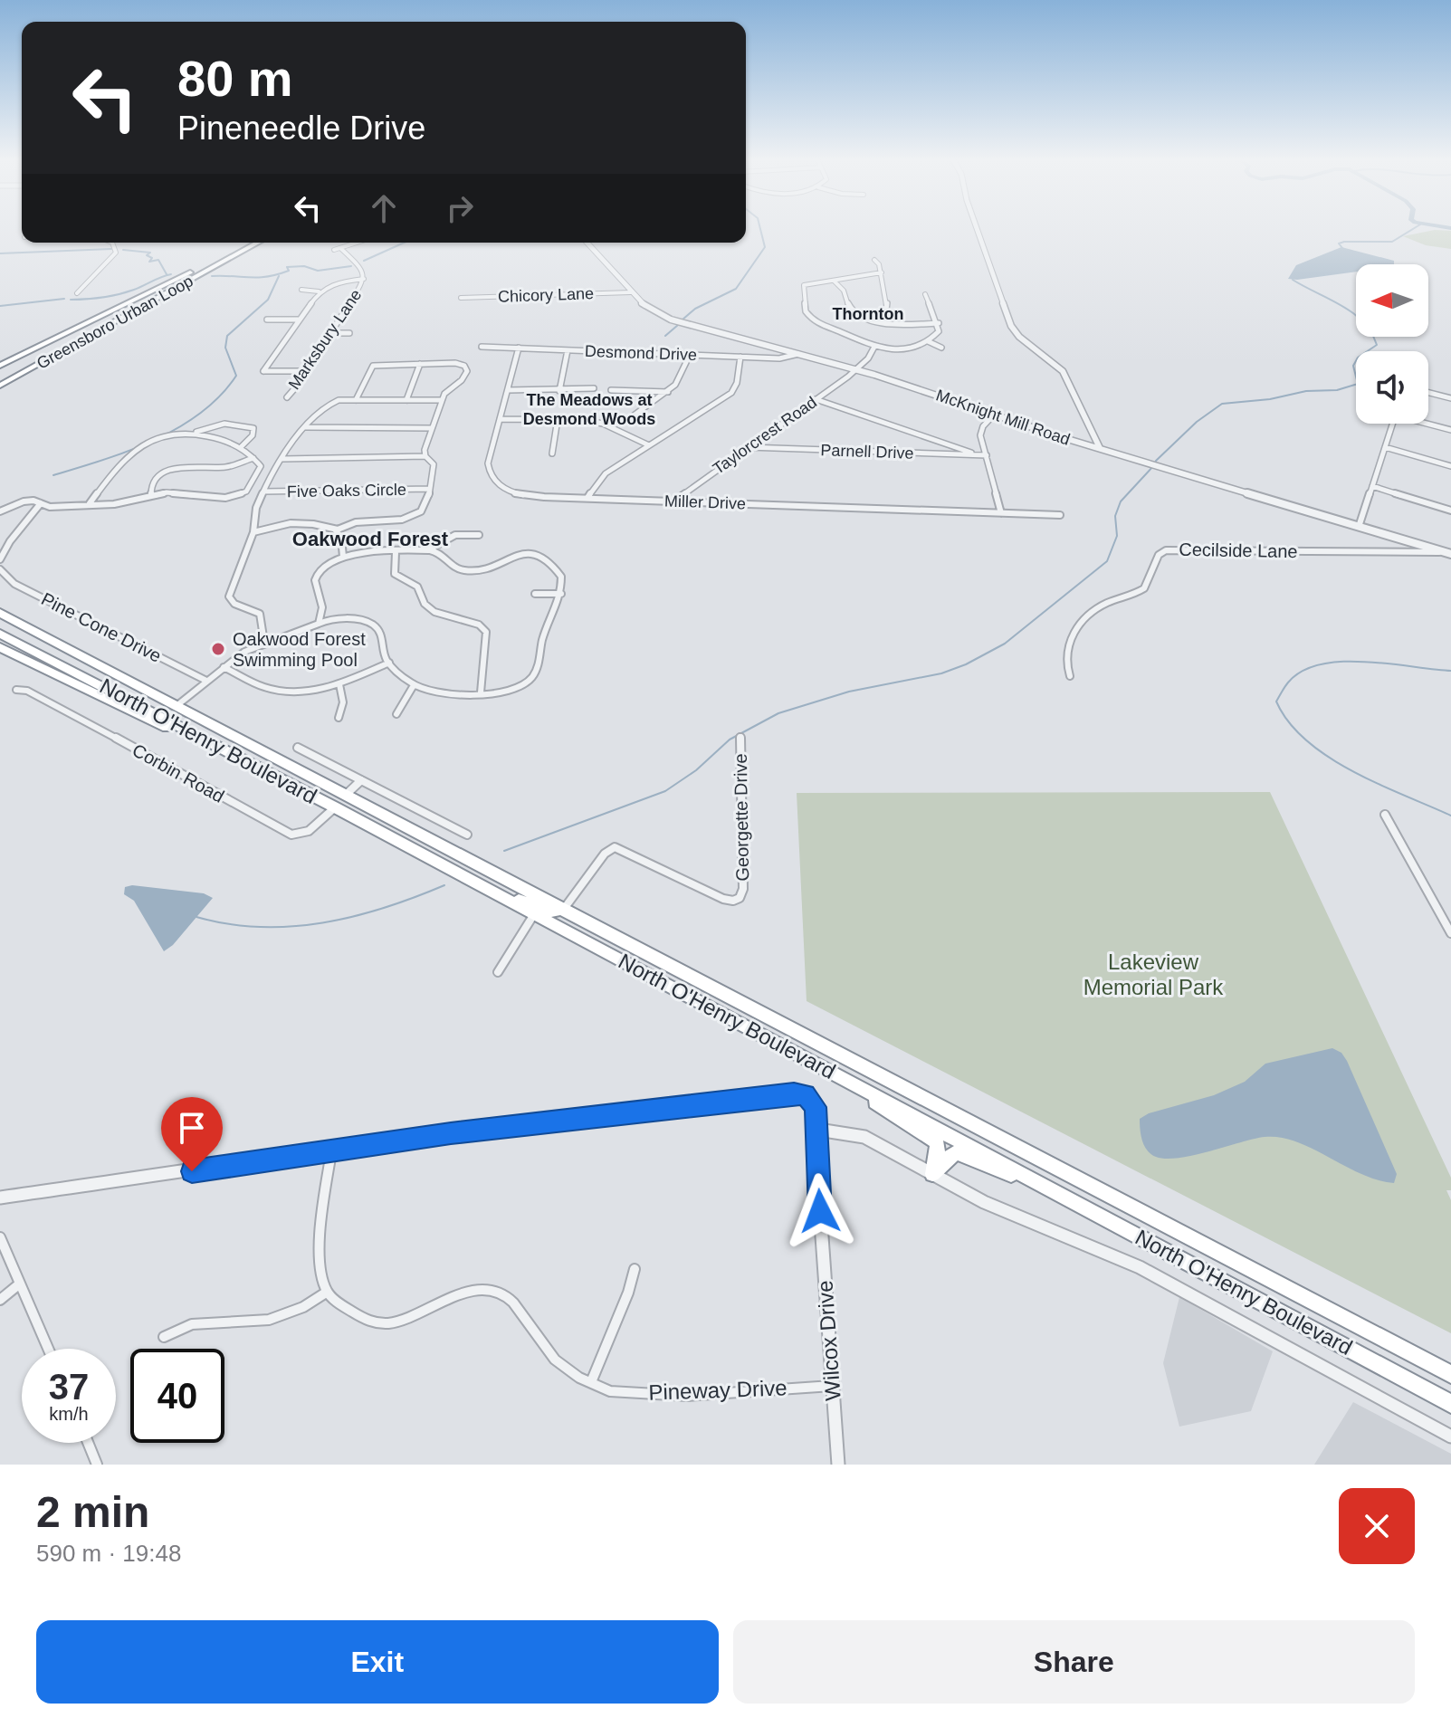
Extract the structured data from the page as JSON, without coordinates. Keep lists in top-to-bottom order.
{
  "streets": {
    "highway": ["Greensboro Urban Loop", "North O'Henry Boulevard"],
    "street": [
      "Chicory Lane",
      "Marksbury Lane",
      "Desmond Drive",
      "McKnight Mill Road",
      "Taylorcrest Road",
      "Parnell Drive",
      "Five Oaks Circle",
      "Miller Drive",
      "Cecilside Lane",
      "Pine Cone Drive",
      "Corbin Road",
      "Georgette Drive",
      "Wilcox Drive",
      "Pineway Drive"
    ]
  },
  "crossings": [
    ["Chicory Lane", "McKnight Mill Road"],
    ["Desmond Drive", "McKnight Mill Road"],
    ["Desmond Drive", "Miller Drive"],
    ["McKnight Mill Road", "Taylorcrest Road"],
    ["McKnight Mill Road", "Cecilside Lane"],
    ["Taylorcrest Road", "Parnell Drive"],
    ["Taylorcrest Road", "Miller Drive"],
    ["North O'Henry Boulevard", "Corbin Road"],
    ["North O'Henry Boulevard", "Georgette Drive"],
    ["North O'Henry Boulevard", "Wilcox Drive"],
    ["Wilcox Drive", "Pineway Drive"]
  ],
  "districts": ["Thornton", "The Meadows at Desmond Woods", "Oakwood Forest"],
  "parks": ["Lakeview Memorial Park"],
  "places": ["Oakwood Forest Swimming Pool"],
  "north": "left",
  "page": {
    "turn": ["80 m", "Pineneedle Drive"],
    "speed": "37 km/h",
    "limit": "40",
    "heading": ["2 min", "590 m · 19:48"],
    "buttons": ["Exit", "Share"]
  }
}
